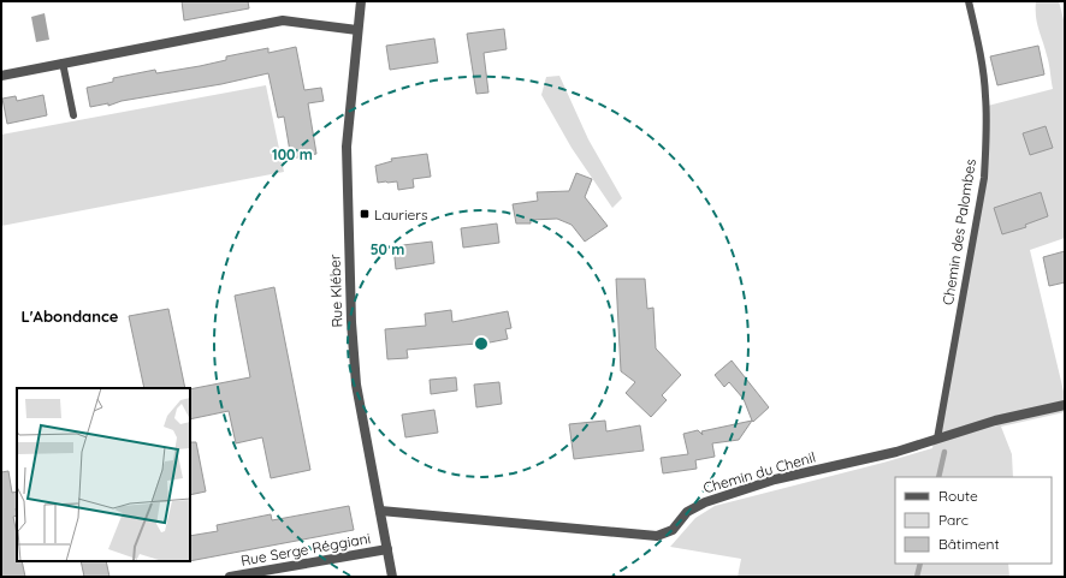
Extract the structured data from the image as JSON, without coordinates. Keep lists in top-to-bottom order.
{
  "streets": {
    "street": ["Rue Kléber", "Chemin du Chenil", "Rue Serge Réggiani"],
    "lane": ["Chemin des Palombes"]
  },
  "crossings": [
    ["Chemin des Palombes", "Chemin du Chenil"],
    ["Rue Kléber", "Chemin du Chenil"],
    ["Rue Kléber", "Rue Serge Réggiani"]
  ],
  "districts": ["L'Abondance"],
  "places": {
    "transit": ["Lauriers"]
  },
  "legend": ["Route", "Parc", "Bâtiment"],
  "rings": ["100 m", "50 m"]
}
